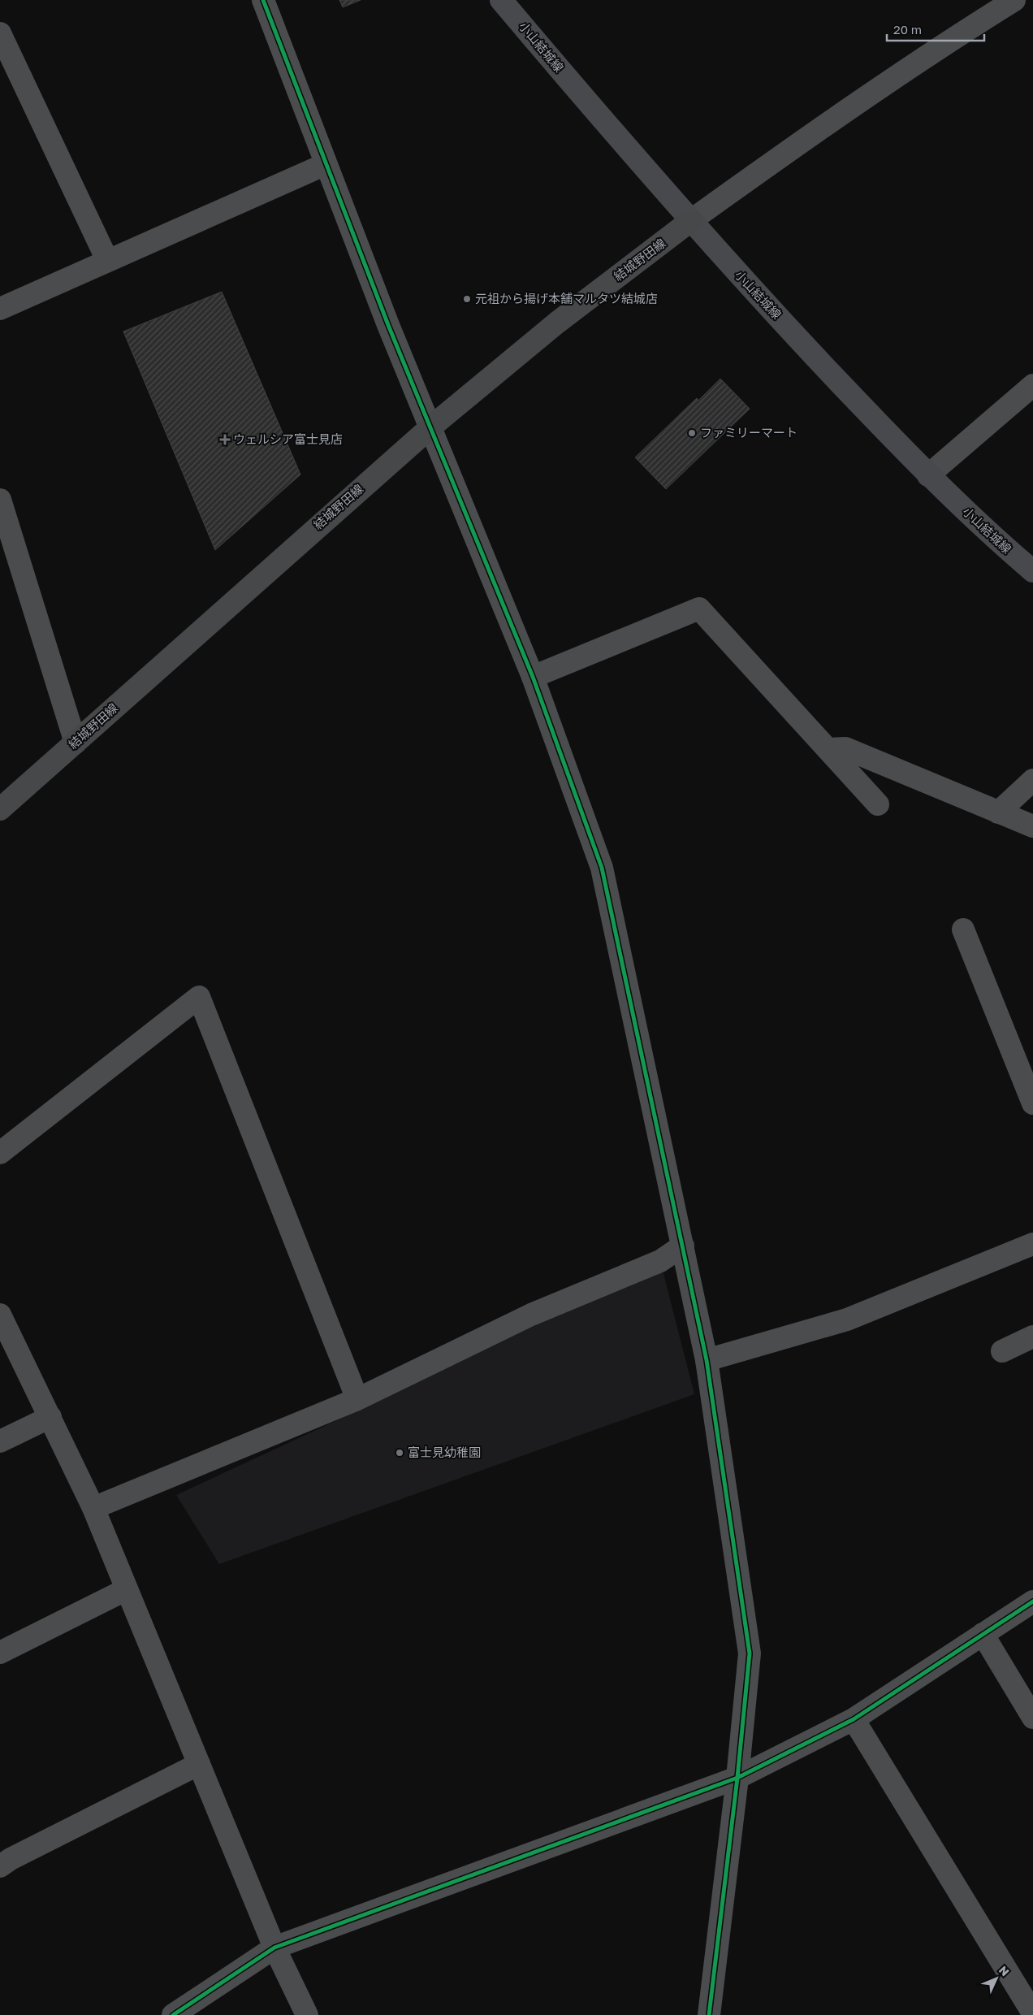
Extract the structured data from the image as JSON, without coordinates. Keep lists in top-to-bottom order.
{
  "streets": {
    "main road": ["小山結城線", "結城野田線"]
  },
  "crossings": [
    ["小山結城線", "結城野田線"]
  ],
  "places": {
    "other": ["元祖から揚げ本舗マルタツ結城店", "ファミリーマート", "富士見幼稚園"],
    "health": ["ウェルシア富士見店"]
  },
  "scale_bar": "20 m",
  "north": "top right"
}
